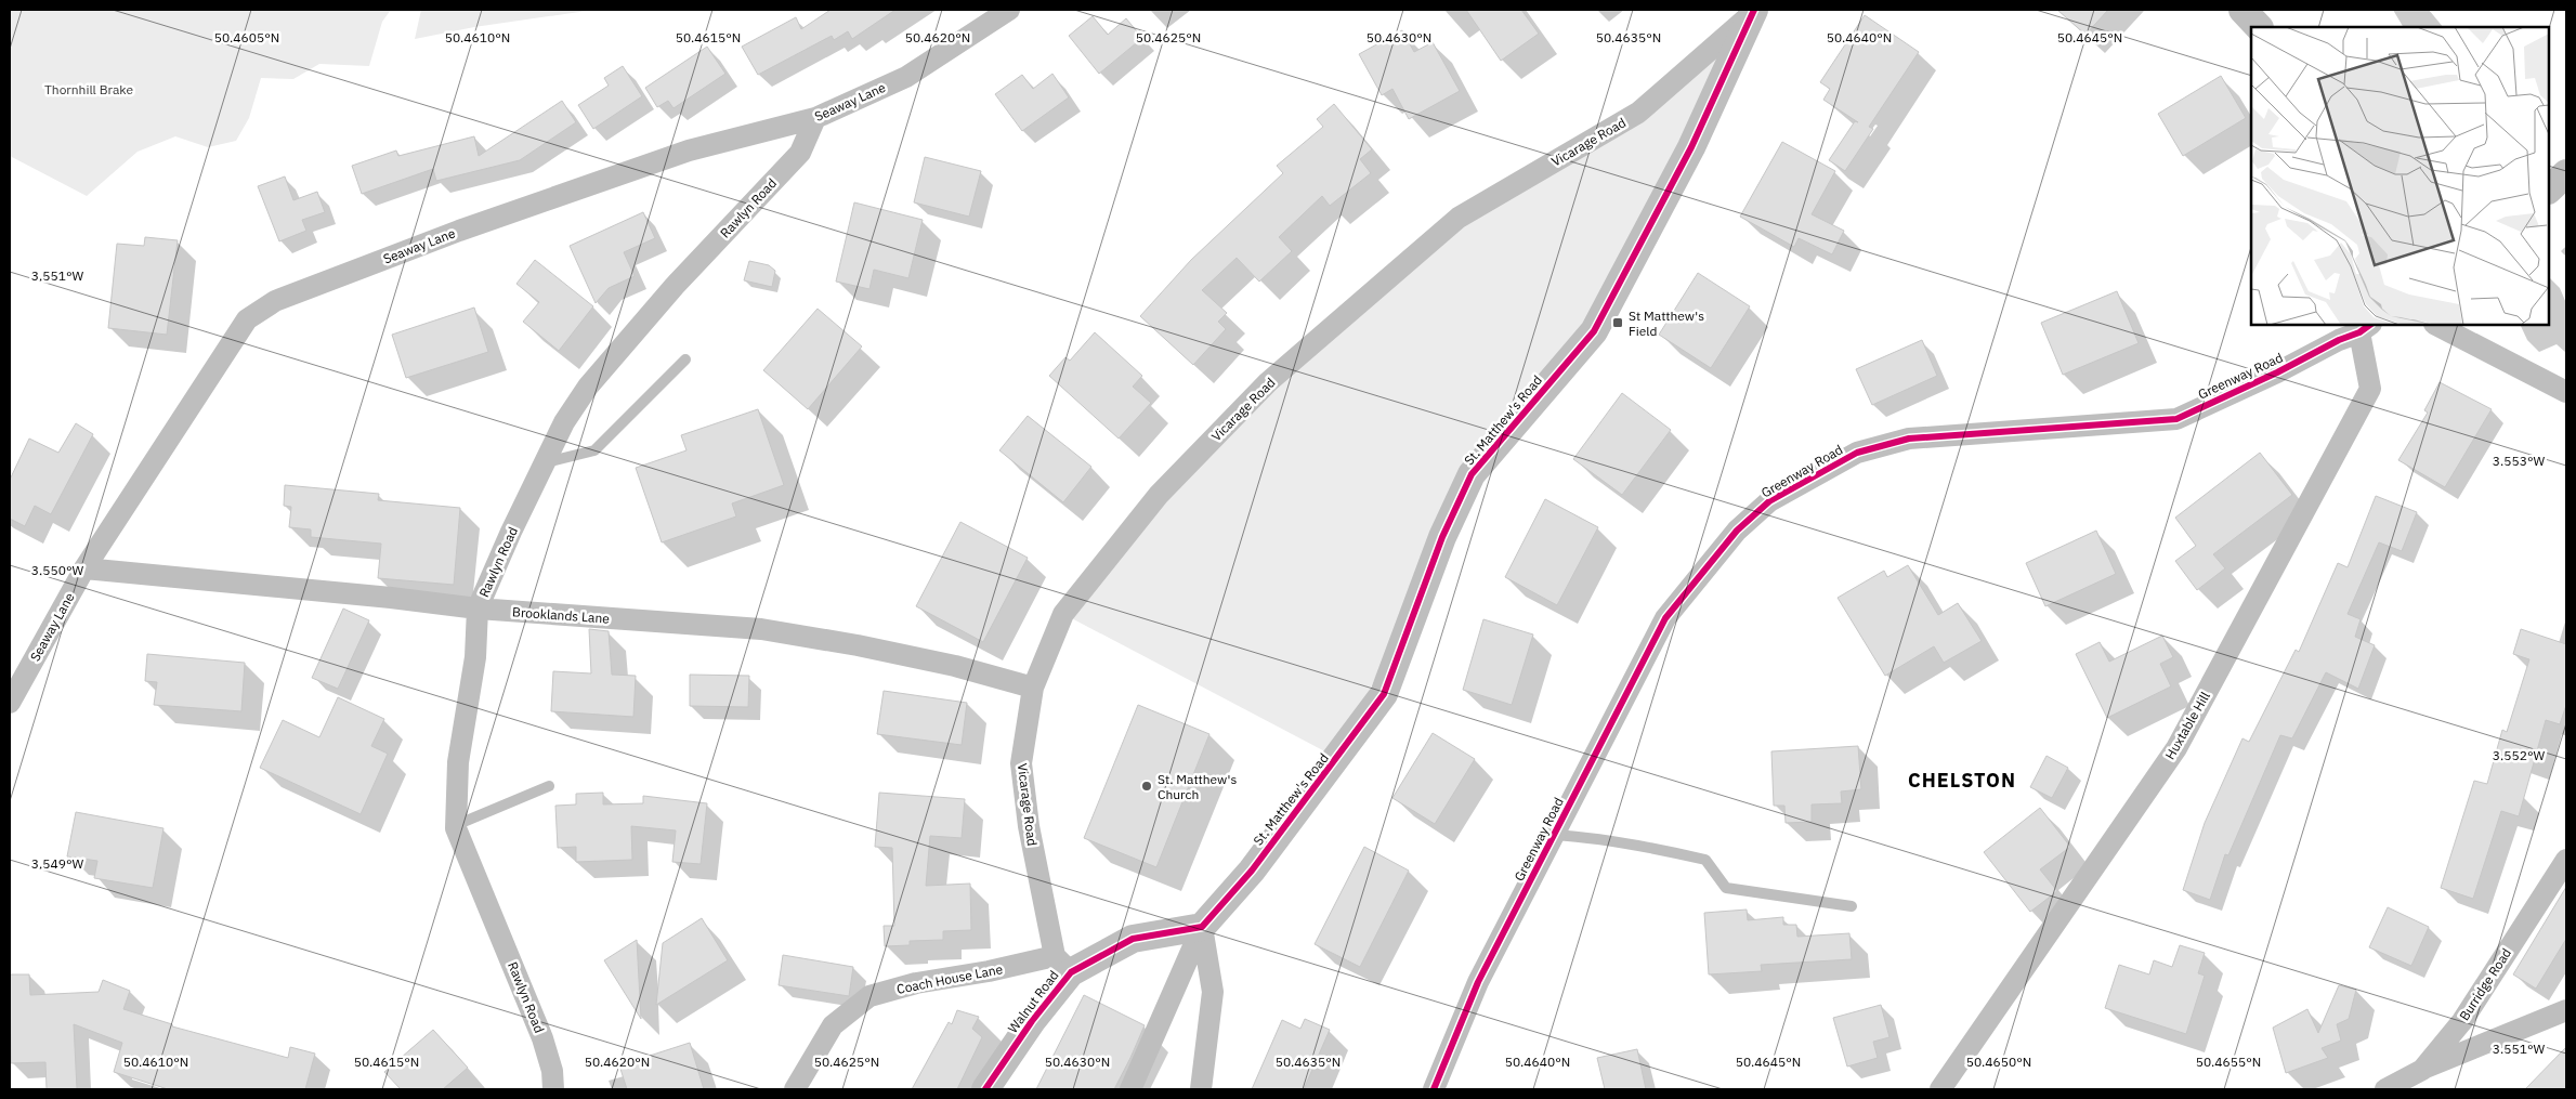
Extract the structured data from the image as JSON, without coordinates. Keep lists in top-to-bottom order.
{
  "streets": {
    "street": [
      "Seaway Lane",
      "Vicarage Road",
      "Rawlyn Road",
      "Greenway Road",
      "St. Matthew's Road",
      "Brooklands Lane",
      "Huxtable Hill",
      "Coach House Lane",
      "Burridge Road",
      "Walnut Road"
    ]
  },
  "crossings": [
    ["Seaway Lane", "Rawlyn Road"],
    ["Seaway Lane", "Brooklands Lane"],
    ["Vicarage Road", "St. Matthew's Road"],
    ["Vicarage Road", "Brooklands Lane"],
    ["Vicarage Road", "Coach House Lane"],
    ["Vicarage Road", "Walnut Road"],
    ["Rawlyn Road", "Brooklands Lane"],
    ["Greenway Road", "Huxtable Hill"],
    ["St. Matthew's Road", "Walnut Road"],
    ["Coach House Lane", "Walnut Road"]
  ],
  "districts": ["CHELSTON"],
  "parks": ["Thornhill Brake"],
  "places": {
    "transit": ["St Matthew's Field"],
    "other": ["St. Matthew's Church"]
  },
  "coordinates": [
    "50.4605°N",
    "50.4610°N",
    "50.4615°N",
    "50.4620°N",
    "50.4625°N",
    "50.4630°N",
    "50.4635°N",
    "50.4640°N",
    "50.4645°N",
    "3.551°W",
    "3.553°W",
    "3.550°W",
    "3.552°W",
    "3.549°W",
    "50.4650°N",
    "50.4655°N"
  ]
}
